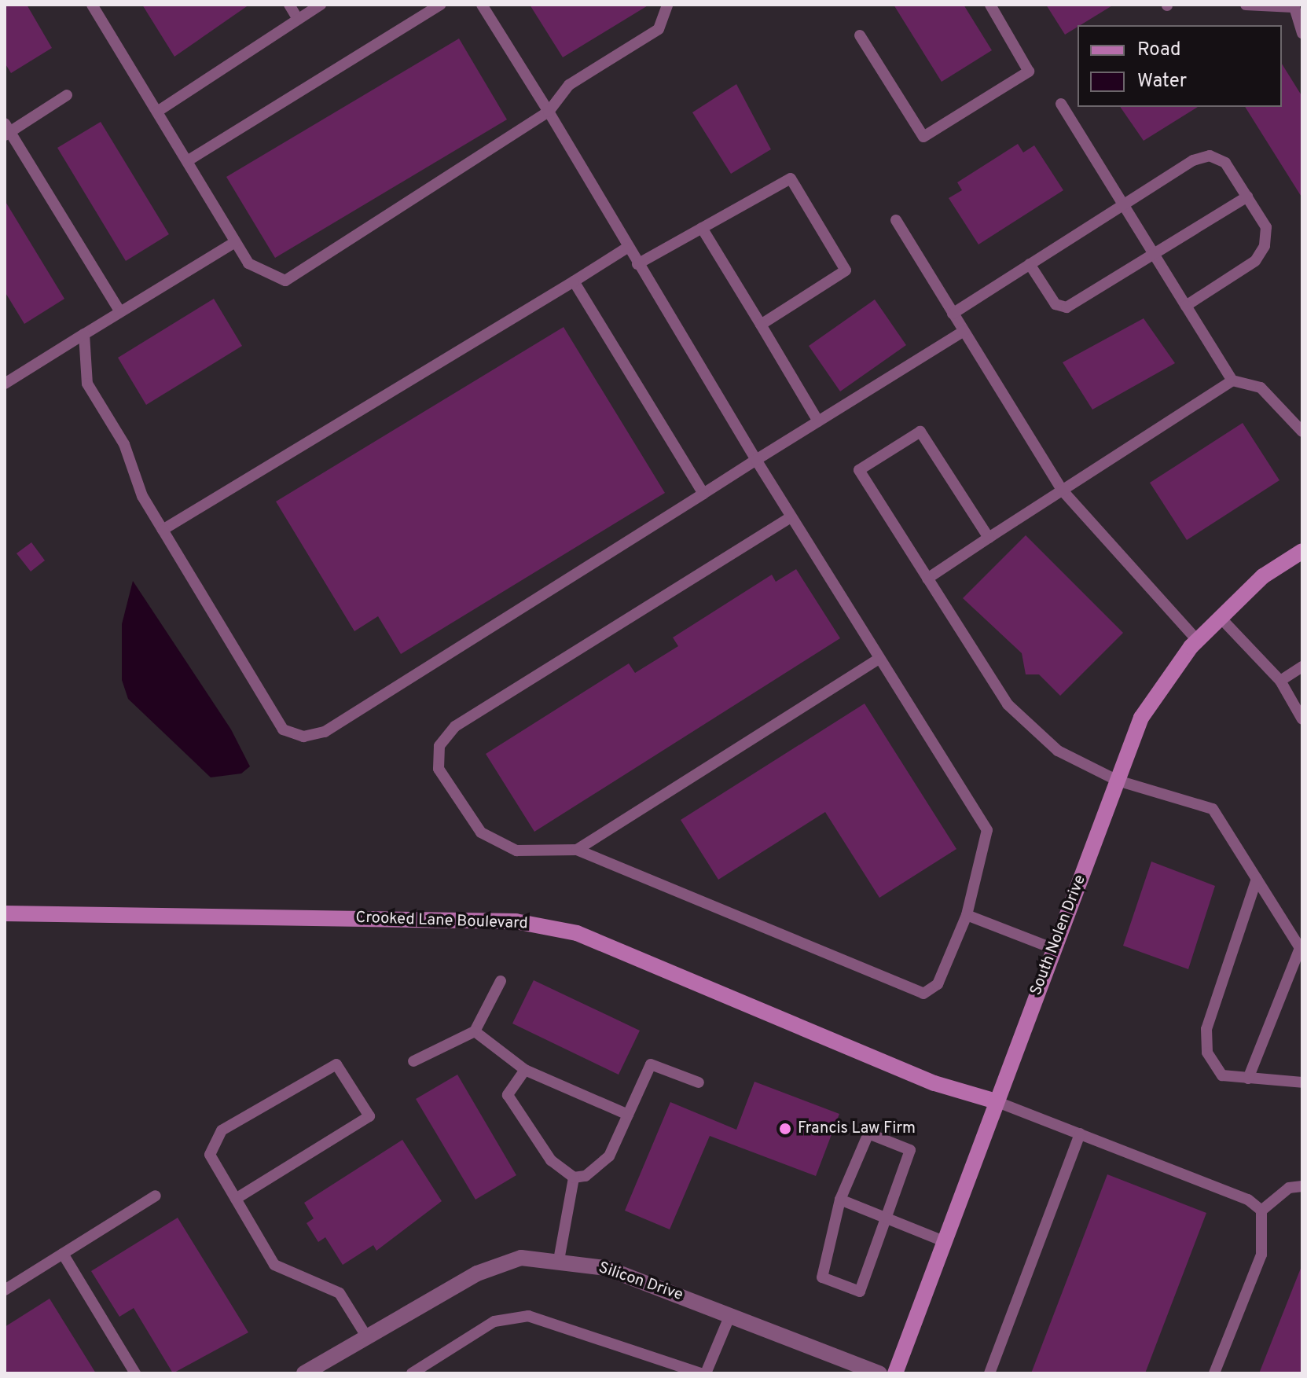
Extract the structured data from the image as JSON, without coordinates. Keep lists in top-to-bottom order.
{
  "streets": {
    "street": ["Crooked Lane Boulevard", "South Nolen Drive", "Silicon Drive"]
  },
  "crossings": [
    ["Crooked Lane Boulevard", "South Nolen Drive"]
  ],
  "places": ["Francis Law Firm"],
  "legend": ["Road", "Water"]
}
